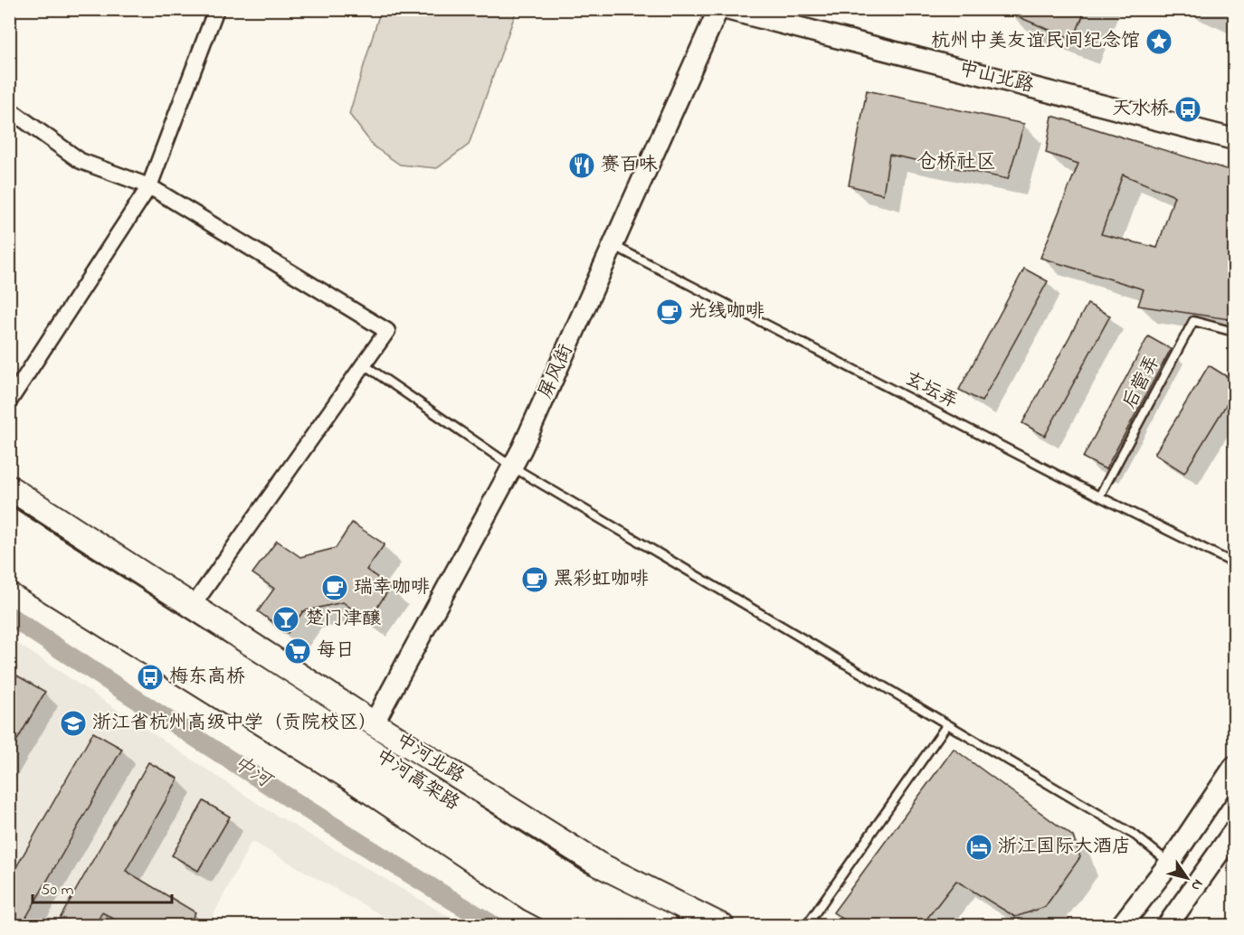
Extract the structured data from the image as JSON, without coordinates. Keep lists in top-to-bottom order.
{
  "streets": {
    "highway": ["中河高架路"],
    "main road": ["中山北路", "中河北路"],
    "street": ["屏风街"],
    "lane": ["后营弄", "玄坛弄"]
  },
  "crossings": [
    ["屏风街", "玄坛弄"],
    ["屏风街", "中河北路"],
    ["后营弄", "玄坛弄"]
  ],
  "districts": ["仓桥社区"],
  "water": ["中河"],
  "places": {
    "place": ["杭州中美友谊民间纪念馆"],
    "bus stop": ["天水桥", "梅东高桥"],
    "restaurant": ["赛百味"],
    "cafe": ["光线咖啡", "黑彩虹咖啡", "瑞幸咖啡"],
    "bar": ["楚门津醸"],
    "supermarket": ["每日"],
    "school or university": ["浙江省杭州高级中学（贡院校区）"],
    "hotel": ["浙江国际大酒店"]
  },
  "scale_bar": "50 m",
  "north": "bottom right"
}
